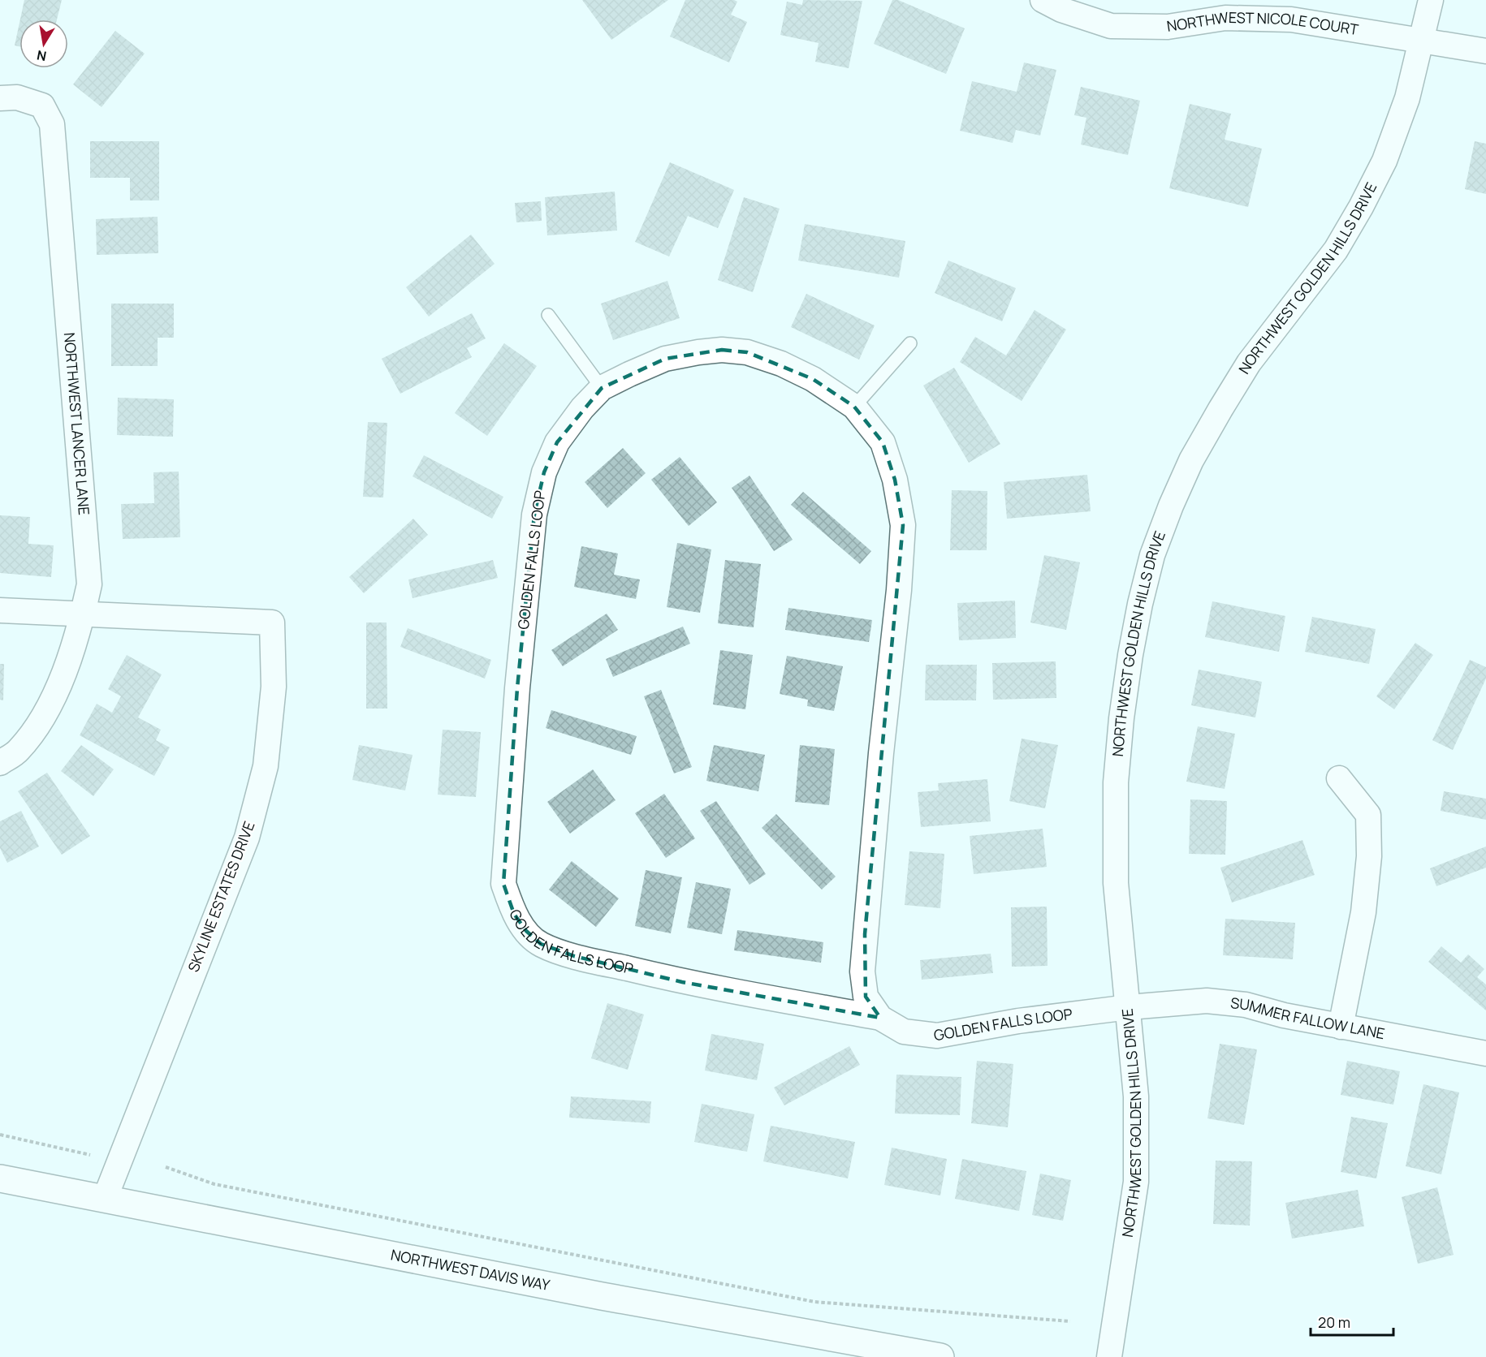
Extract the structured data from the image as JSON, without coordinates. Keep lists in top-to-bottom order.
{
  "streets": {
    "main road": ["NORTHWEST DAVIS WAY"],
    "street": [
      "NORTHWEST NICOLE COURT",
      "NORTHWEST GOLDEN HILLS DRIVE",
      "NORTHWEST LANCER LANE",
      "GOLDEN FALLS LOOP",
      "SKYLINE ESTATES DRIVE",
      "SUMMER FALLOW LANE"
    ]
  },
  "crossings": [
    ["NORTHWEST NICOLE COURT", "NORTHWEST GOLDEN HILLS DRIVE"],
    ["NORTHWEST GOLDEN HILLS DRIVE", "GOLDEN FALLS LOOP"],
    ["NORTHWEST GOLDEN HILLS DRIVE", "SUMMER FALLOW LANE"],
    ["NORTHWEST LANCER LANE", "SKYLINE ESTATES DRIVE"],
    ["GOLDEN FALLS LOOP", "SUMMER FALLOW LANE"],
    ["SKYLINE ESTATES DRIVE", "NORTHWEST DAVIS WAY"]
  ],
  "scale_bar": "20 m",
  "north": "bottom"
}
